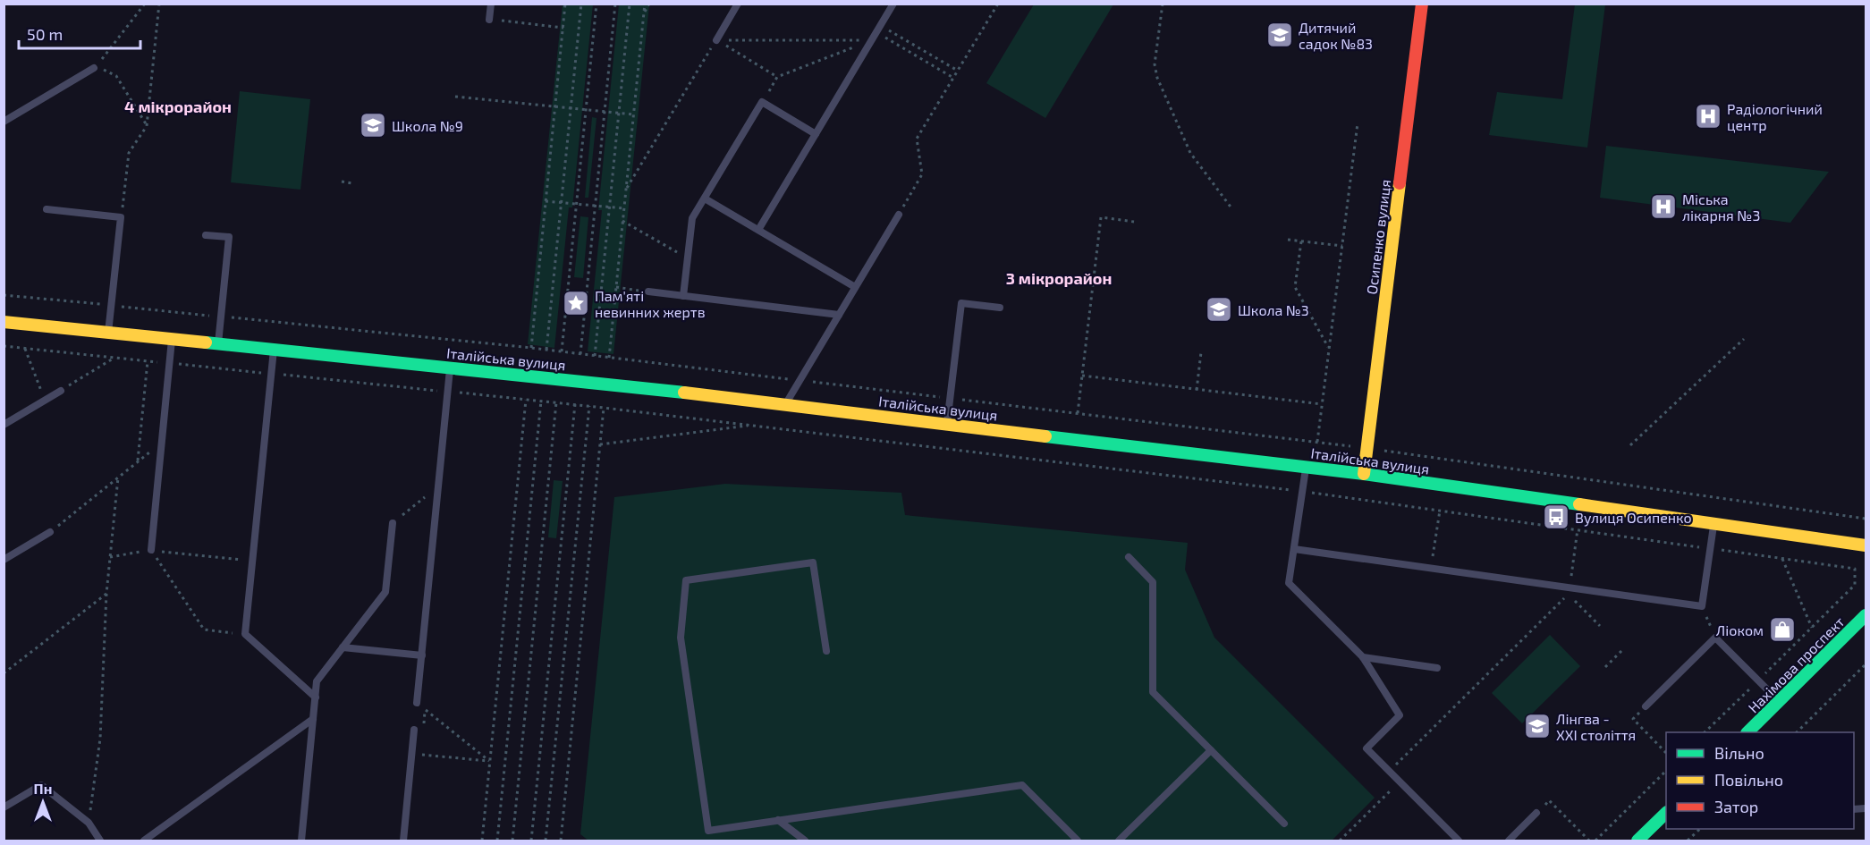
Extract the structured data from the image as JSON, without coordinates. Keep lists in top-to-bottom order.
{
  "streets": {
    "street": ["Осипенко вулиця", "Італійська вулиця", "Нахімова проспект"]
  },
  "crossings": [
    ["Осипенко вулиця", "Італійська вулиця"]
  ],
  "districts": ["4 мікрорайон", "3 мікрорайон"],
  "places": {
    "school or university": [
      "Дитячий садок №83",
      "Школа №9",
      "Школа №3",
      "Лінгва - XXI століття"
    ],
    "hospital": ["Радіологічний центр", "Міська лікарня №3"],
    "place": ["Пам'яті невинних жертв"],
    "bus stop": ["Вулиця Осипенко"],
    "shop": ["Ліоком"]
  },
  "legend": ["Вільно", "Повільно", "Затор"],
  "scale_bar": "50 m",
  "north": "top"
}
